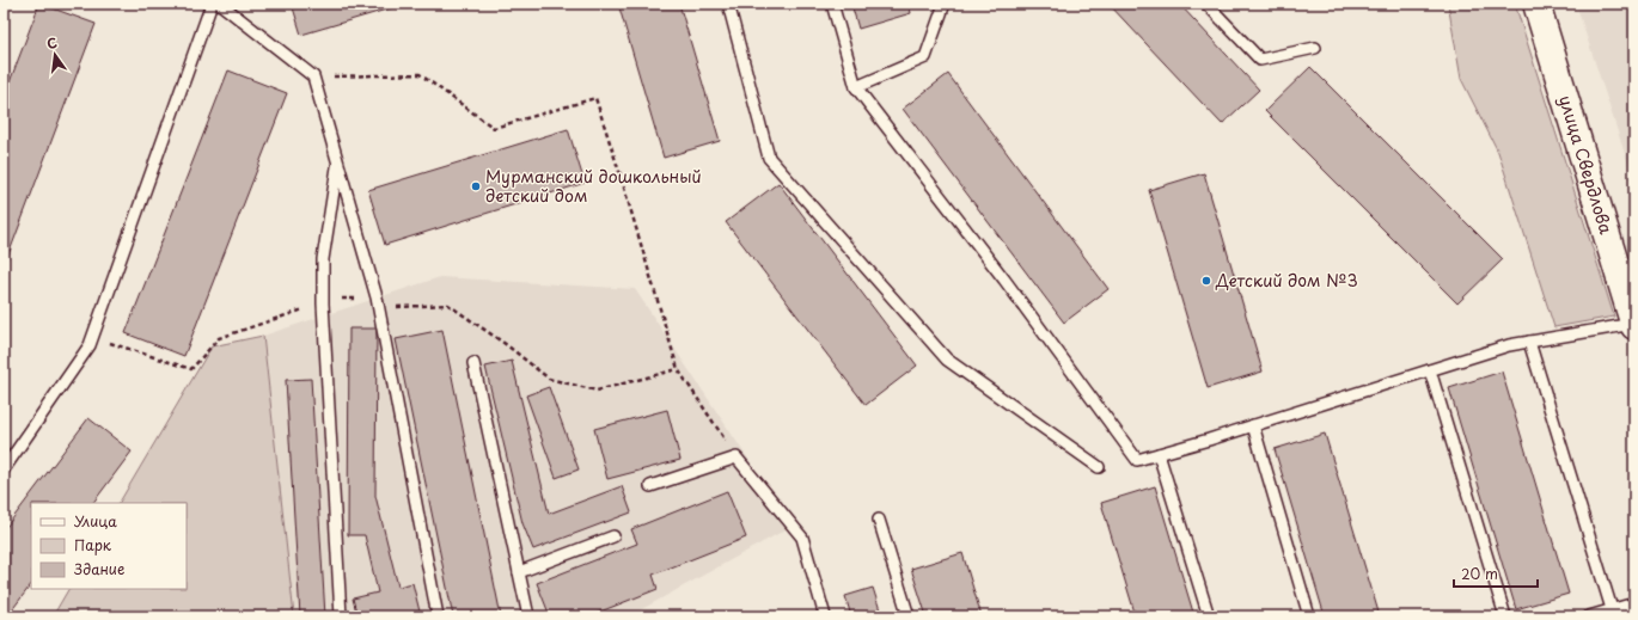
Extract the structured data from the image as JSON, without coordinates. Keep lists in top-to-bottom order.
{
  "streets": {
    "street": ["улица Свердлова"]
  },
  "places": ["Мурманский дошкольный детский дом", "Детский дом №3"],
  "legend": ["Улица", "Парк", "Здание"],
  "scale_bar": "20 m",
  "north": "top"
}
